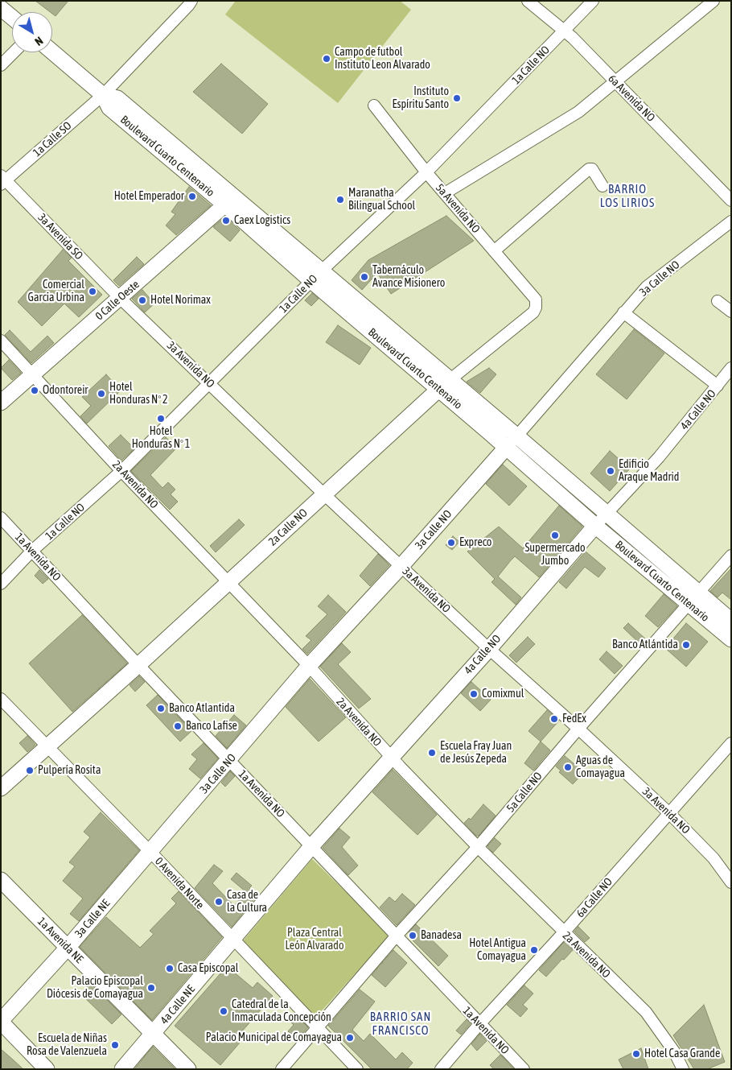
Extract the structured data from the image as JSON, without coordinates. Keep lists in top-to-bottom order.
{
  "streets": {
    "street": [
      "1a Calle NO",
      "6a Avenida NO",
      "1a Calle SO",
      "Boulevard Cuarto Centenario",
      "5a Avenida NO",
      "3a Avenida SO",
      "3a Calle NO",
      "0 Calle Oeste",
      "3a Avenida NO",
      "4a Calle NO",
      "2a Avenida NO",
      "2a Calle NO",
      "1a Avenida NO",
      "5a Calle NO",
      "0 Avenida Norte",
      "6a Calle NO",
      "3a Calle NE",
      "1a Avenida NE",
      "4a Calle NE"
    ]
  },
  "crossings": [
    ["1a Calle NO", "6a Avenida NO"],
    ["1a Calle NO", "Boulevard Cuarto Centenario"],
    ["1a Calle NO", "5a Avenida NO"],
    ["1a Calle NO", "3a Avenida NO"],
    ["1a Calle NO", "2a Avenida NO"],
    ["1a Calle NO", "1a Avenida NO"],
    ["1a Calle SO", "Boulevard Cuarto Centenario"],
    ["1a Calle SO", "3a Avenida SO"],
    ["Boulevard Cuarto Centenario", "3a Calle NO"],
    ["Boulevard Cuarto Centenario", "0 Calle Oeste"],
    ["Boulevard Cuarto Centenario", "4a Calle NO"],
    ["Boulevard Cuarto Centenario", "2a Calle NO"],
    ["Boulevard Cuarto Centenario", "5a Calle NO"],
    ["5a Avenida NO", "2a Calle NO"],
    ["3a Avenida SO", "0 Calle Oeste"],
    ["3a Avenida SO", "3a Avenida NO"],
    ["3a Calle NO", "3a Avenida NO"],
    ["3a Calle NO", "2a Avenida NO"],
    ["3a Calle NO", "1a Avenida NO"],
    ["3a Calle NO", "0 Avenida Norte"],
    ["3a Calle NO", "3a Calle NE"],
    ["0 Calle Oeste", "3a Avenida NO"],
    ["0 Calle Oeste", "2a Avenida NO"],
    ["3a Avenida NO", "4a Calle NO"],
    ["3a Avenida NO", "2a Calle NO"],
    ["3a Avenida NO", "5a Calle NO"],
    ["3a Avenida NO", "6a Calle NO"],
    ["4a Calle NO", "2a Avenida NO"],
    ["4a Calle NO", "1a Avenida NO"],
    ["4a Calle NO", "0 Avenida Norte"],
    ["4a Calle NO", "4a Calle NE"],
    ["2a Avenida NO", "2a Calle NO"],
    ["2a Avenida NO", "5a Calle NO"],
    ["2a Avenida NO", "6a Calle NO"],
    ["2a Calle NO", "1a Avenida NO"],
    ["2a Calle NO", "0 Avenida Norte"],
    ["1a Avenida NO", "5a Calle NO"],
    ["1a Avenida NO", "6a Calle NO"],
    ["5a Calle NO", "0 Avenida Norte"],
    ["0 Avenida Norte", "3a Calle NE"],
    ["0 Avenida Norte", "4a Calle NE"],
    ["3a Calle NE", "1a Avenida NE"],
    ["1a Avenida NE", "4a Calle NE"]
  ],
  "districts": ["BARRIO LOS LIRIOS", "BARRIO SAN FRANCISCO"],
  "parks": ["Plaza Central León Alvarado"],
  "places": [
    "Campo de futbol Instituto Leon Alvarado",
    "Instituto Espíritu Santo",
    "Hotel Emperador",
    "Maranatha Bilingual School",
    "Caex Logistics",
    "Tabernáculo Avance Misionero",
    "Comercial Garcia Urbina",
    "Hotel Norimax",
    "Odontoreir",
    "Hotel Honduras Nº 2",
    "Hotel Honduras Nº 1",
    "Edificio Araque Madrid",
    "Supermercado Jumbo",
    "Expreco",
    "Banco Atlántida",
    "Comixmul",
    "Banco Atlantida",
    "FedEx",
    "Banco Lafise",
    "Escuela Fray Juan de Jesús Zepeda",
    "Aguas de Comayagua",
    "Pulpería Rosita",
    "Casa de la Cultura",
    "Banadesa",
    "Hotel Antigua Comayagua",
    "Casa Episcopal",
    "Palacio Episcopal Diócesis de Comayagua",
    "Catedral de la Inmaculada Concepción",
    "Palacio Municipal de Comayagua",
    "Escuela de Niñas Rosa de Valenzuela",
    "Hotel Casa Grande"
  ],
  "north": "bottom right"
}
